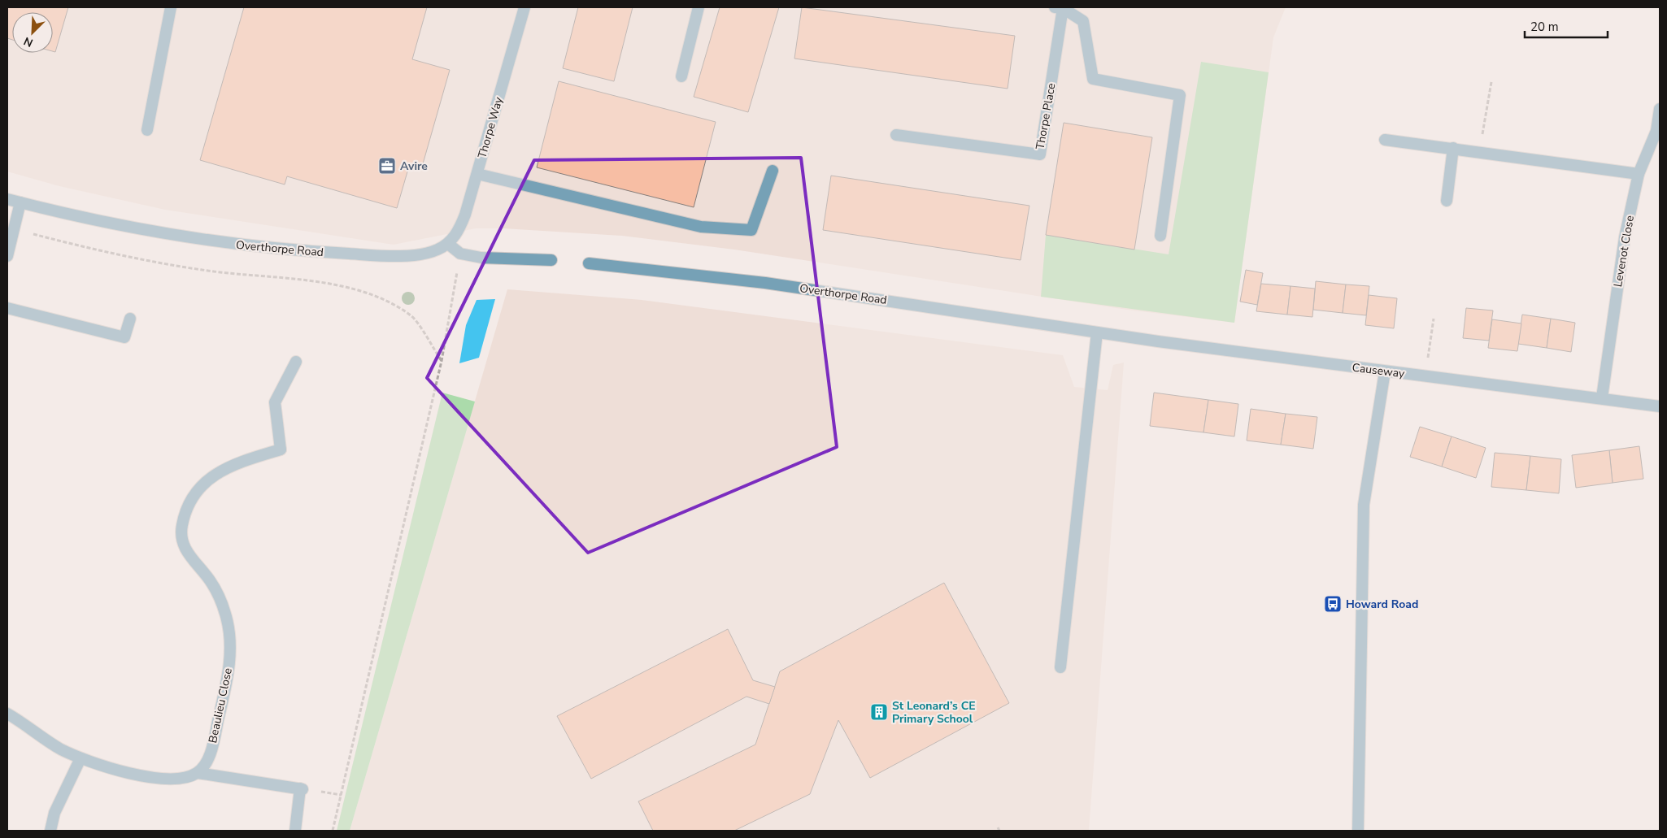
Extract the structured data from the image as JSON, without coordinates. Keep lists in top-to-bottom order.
{
  "streets": {
    "street": [
      "Thorpe Place",
      "Thorpe Way",
      "Overthorpe Road",
      "Levenot Close",
      "Causeway",
      "Beaulieu Close"
    ]
  },
  "crossings": [
    ["Thorpe Way", "Overthorpe Road"],
    ["Overthorpe Road", "Causeway"],
    ["Levenot Close", "Causeway"]
  ],
  "places": {
    "office": ["Avire"],
    "bus stop": ["Howard Road"],
    "building": ["St Leonard’s CE Primary School"]
  },
  "scale_bar": "20 m",
  "north": "bottom left"
}
